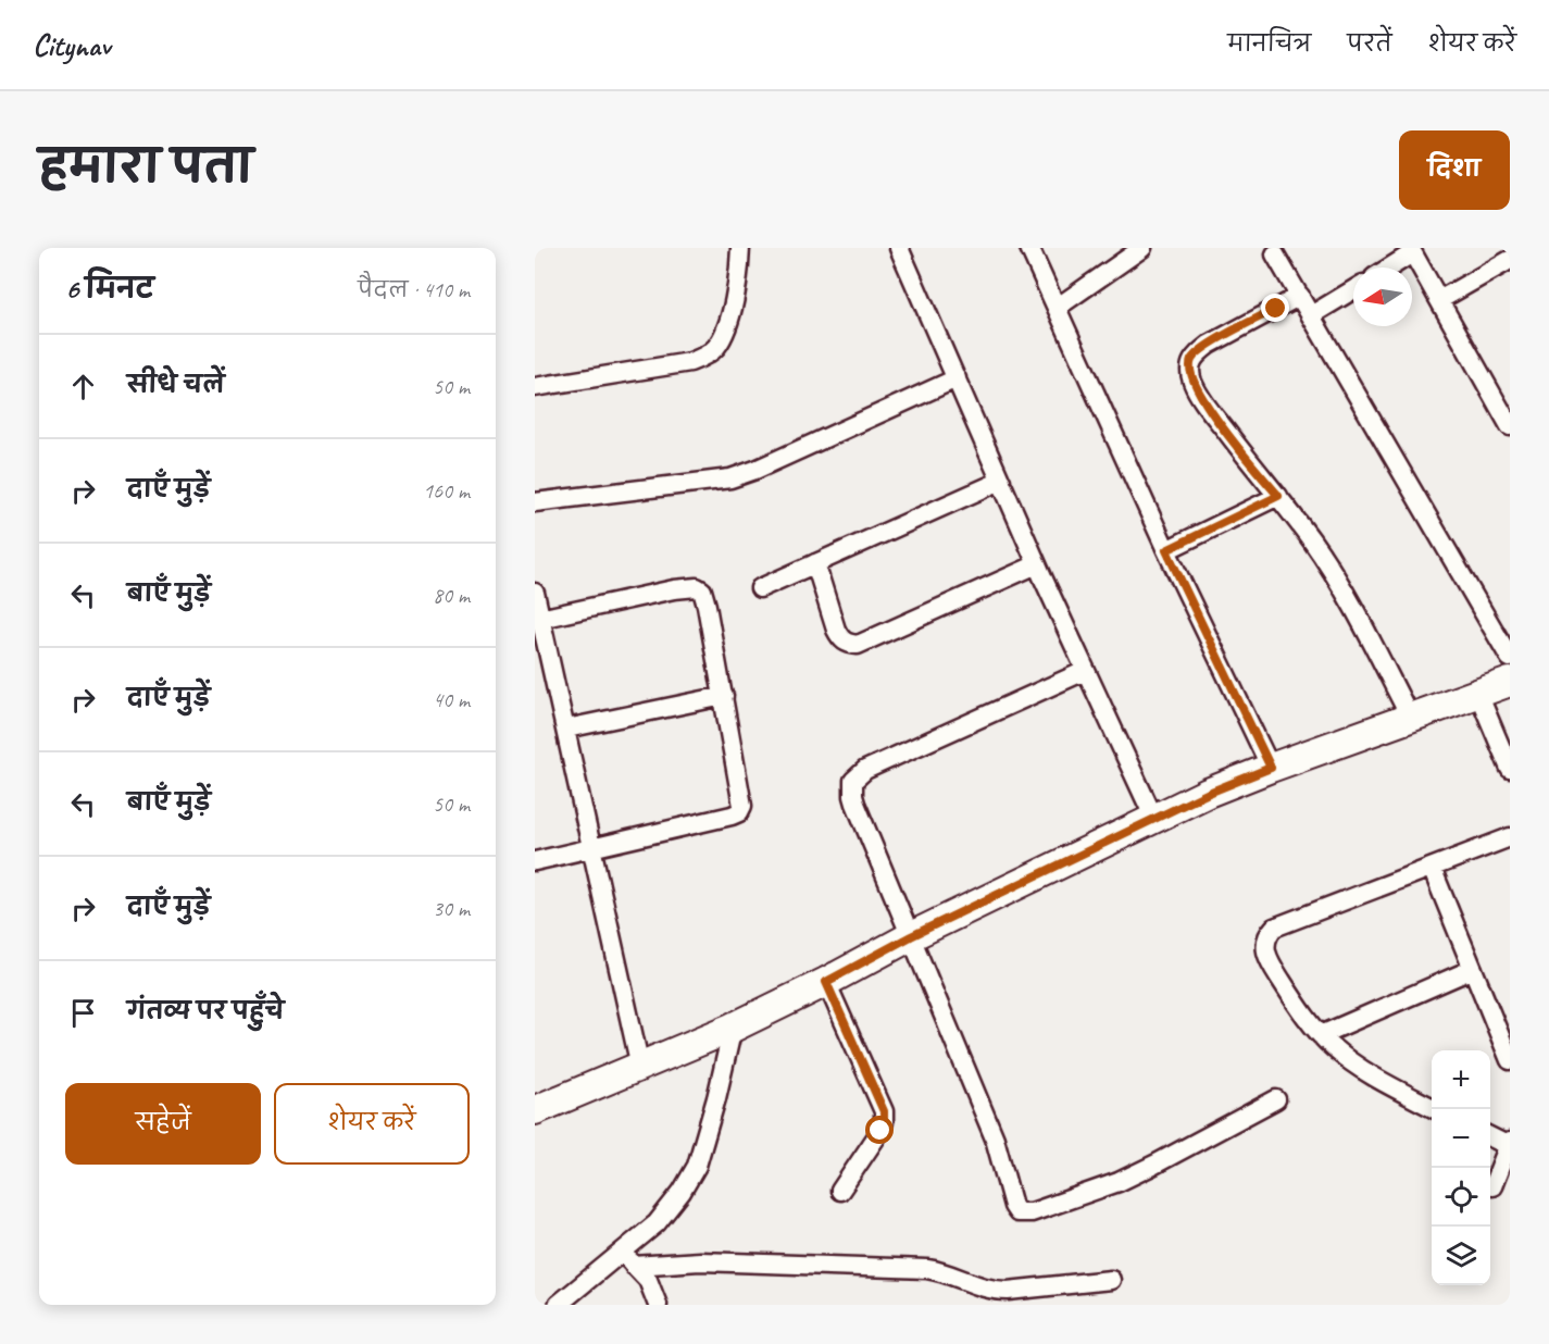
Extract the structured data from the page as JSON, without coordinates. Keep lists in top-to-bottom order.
{
  "north": "left",
  "page": {
    "header": "Citynav",
    "nav": ["मानचित्र", "परतें", "शेयर करें"],
    "title": "हमारा पता",
    "buttons": [
      "दिशा",
      ["सहेजें", "शेयर करें"]
    ],
    "heading": ["6 मिनट", "पैदल · 410 m"],
    "list": [
      ["सीधे चलें", "50 m"],
      ["दाएँ मुड़ें", "160 m"],
      ["बाएँ मुड़ें", "80 m"],
      ["दाएँ मुड़ें", "40 m"],
      ["बाएँ मुड़ें", "50 m"],
      ["दाएँ मुड़ें", "30 m"],
      "गंतव्य पर पहुँचे"
    ],
    "map_buttons": ["+", "−"]
  }
}
